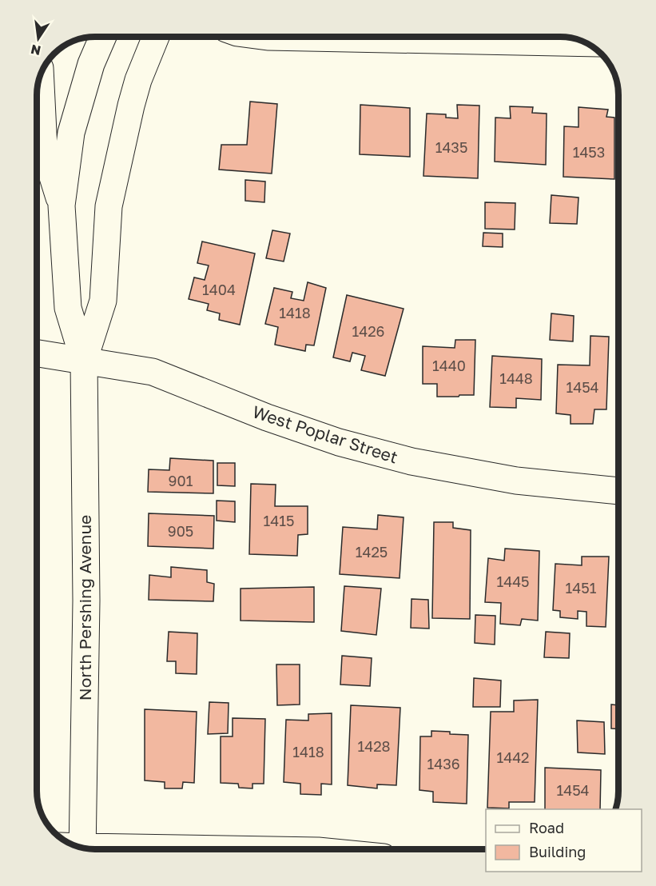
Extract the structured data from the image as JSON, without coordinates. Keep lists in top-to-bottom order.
{
  "streets": {
    "main road": ["West Poplar Street", "North Pershing Avenue"]
  },
  "crossings": [
    ["West Poplar Street", "North Pershing Avenue"]
  ],
  "house_numbers": [
    "1435",
    "1453",
    "1404",
    "1418",
    "1426",
    "1440",
    "1448",
    "1454",
    "901",
    "1415",
    "905",
    "1425",
    "1445",
    "1451",
    "1428",
    "1418",
    "1442",
    "1436",
    "1454"
  ],
  "legend": ["Road", "Building"],
  "north": "bottom"
}
